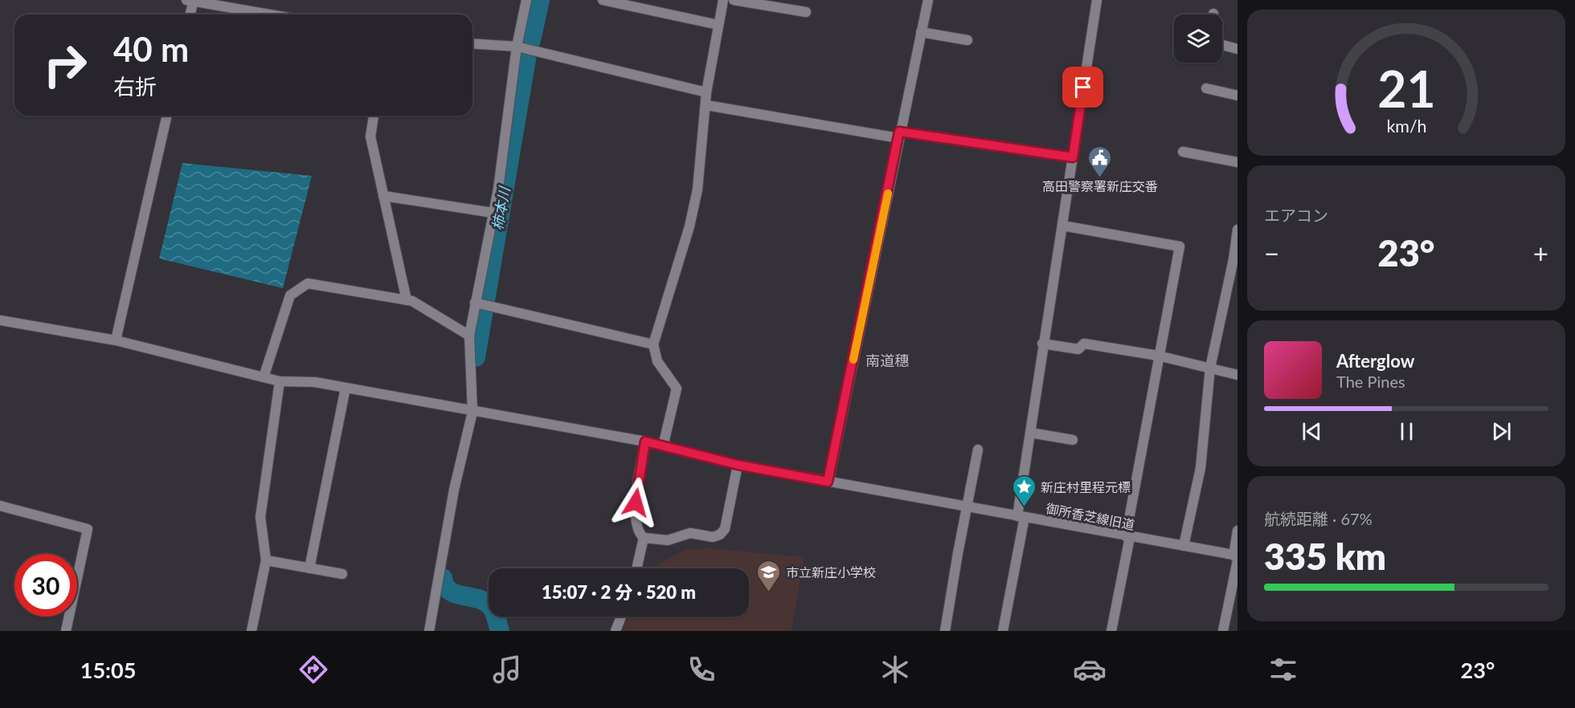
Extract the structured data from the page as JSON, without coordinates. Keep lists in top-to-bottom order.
{
  "streets": {
    "street": ["御所香芝線旧道"]
  },
  "districts": ["南道穗"],
  "water": ["柿本川"],
  "places": {
    "public building": ["高田警察署新庄交番"],
    "place": ["新庄村里程元標"],
    "school or university": ["市立新庄小学校"]
  },
  "page": {
    "turn": ["40 m", "右折"],
    "tile": [
      "エアコン",
      ["航続距離 · 67%", "335 km"]
    ],
    "heat": ["−", "23°", "+"],
    "song": ["Afterglow", "The Pines"],
    "limit": "30",
    "trip": "15:07 · 2 分 · 520 m",
    "tabs": ["15:05", "23°"],
    "gauge": ["21", "km/h"]
  }
}
